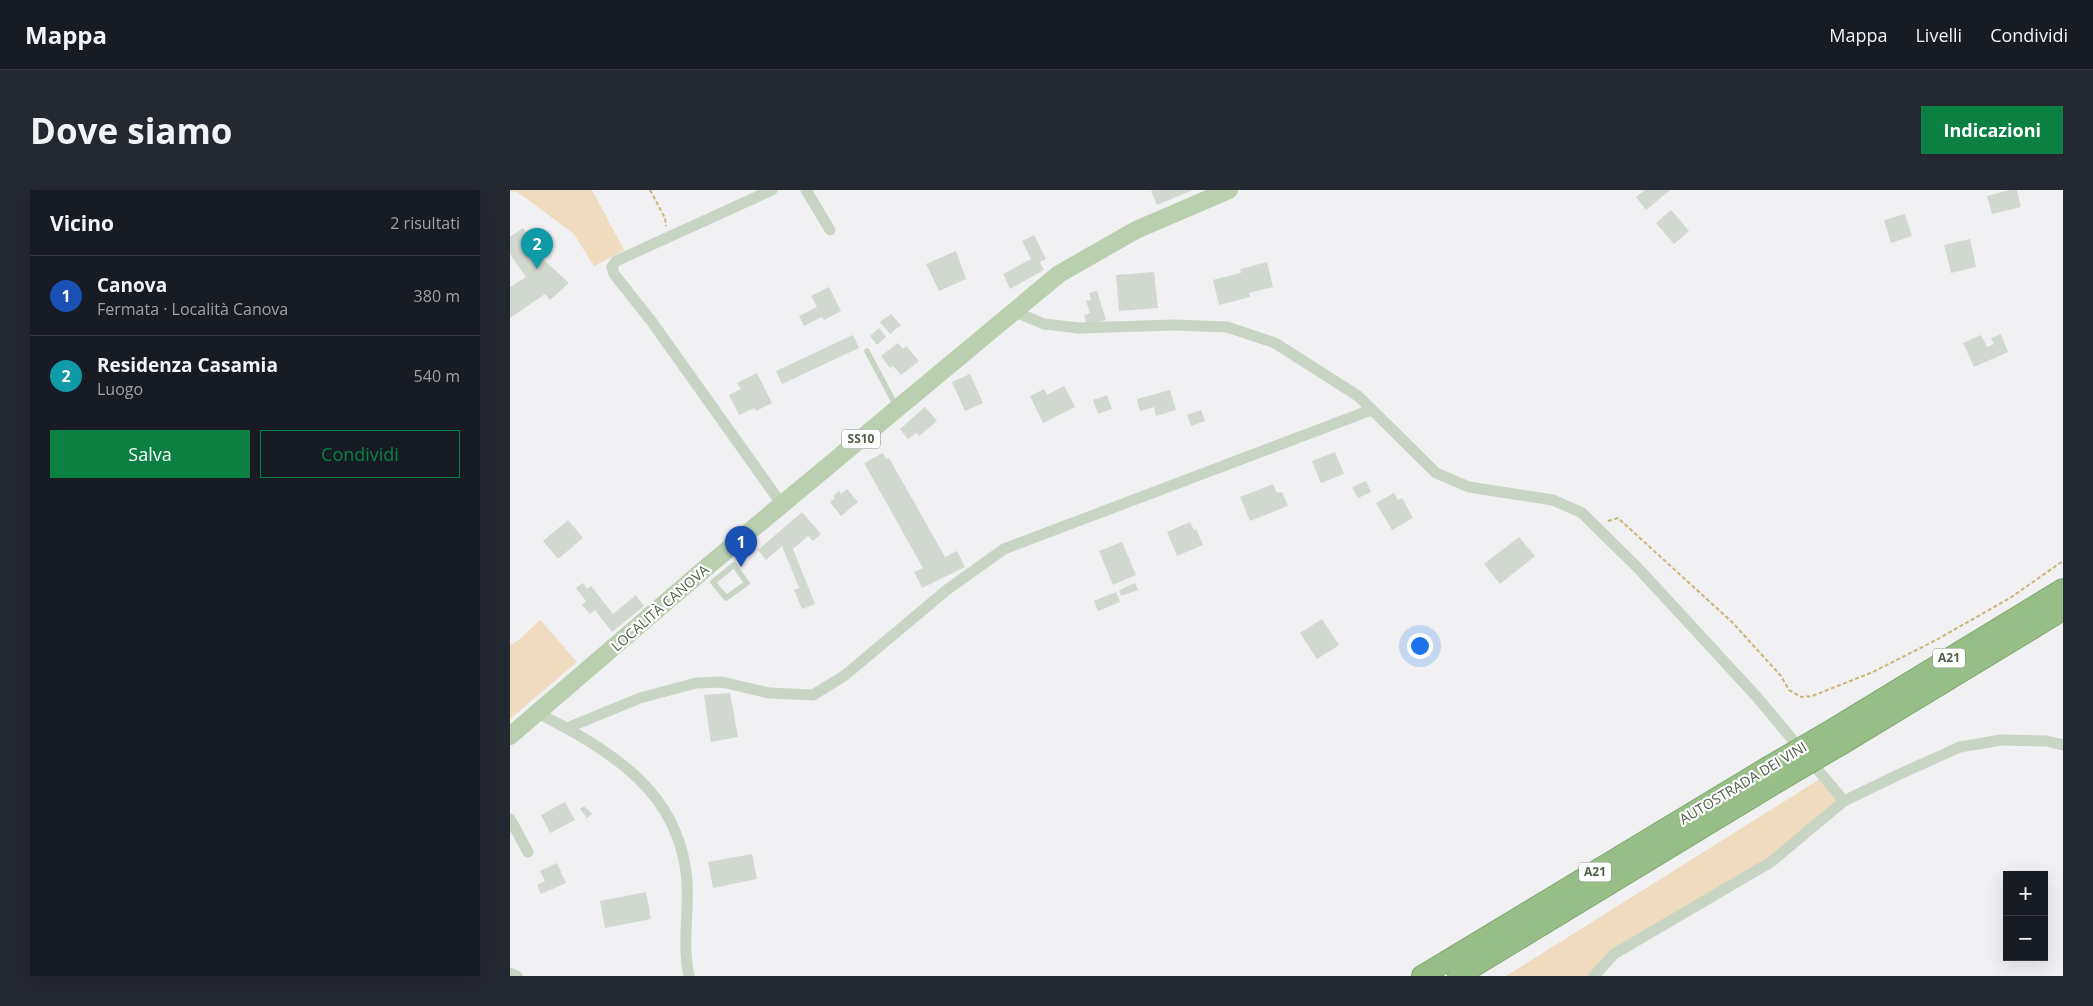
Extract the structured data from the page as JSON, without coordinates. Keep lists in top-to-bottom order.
{
  "streets": {
    "highway": ["A21", "AUTOSTRADA DEI VINI"],
    "main road": ["SS10", "LOCALITÀ CANOVA"]
  },
  "crossings": [
    ["SS10", "LOCALITÀ CANOVA"]
  ],
  "page": {
    "header": "Mappa",
    "nav": ["Mappa", "Livelli", "Condividi"],
    "buttons": [
      "Indicazioni",
      ["Salva", "Condividi"]
    ],
    "title": "Dove siamo",
    "heading": ["Vicino", "2 risultati"],
    "pins": ["2", "1"],
    "list": [
      {
        "mark": "1",
        "name": "Canova",
        "note": "Fermata · Località Canova",
        "value": "380 m"
      },
      {
        "mark": "2",
        "name": "Residenza Casamia",
        "note": "Luogo",
        "value": "540 m"
      }
    ],
    "map_buttons": ["+", "−"]
  }
}
